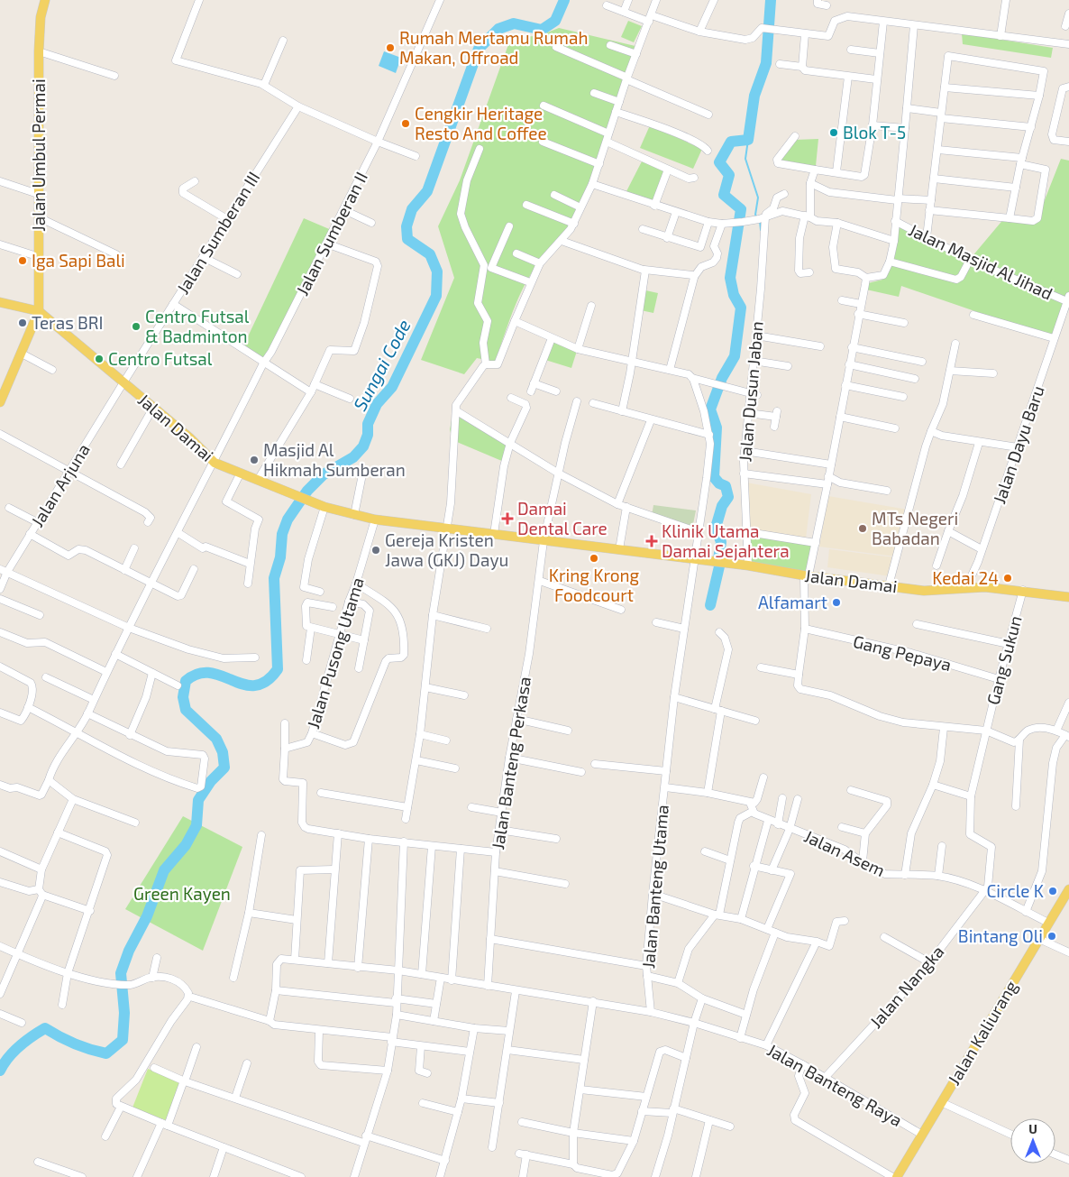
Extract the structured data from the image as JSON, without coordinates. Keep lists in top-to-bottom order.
{
  "streets": {
    "main road": ["Jalan Umbul Permai", "Jalan Damai", "Jalan Kaliurang"],
    "street": [
      "Jalan Sumberan III",
      "Jalan Sumberan II",
      "Jalan Masjid Al Jihad",
      "Jalan Dusun Jaban",
      "Jalan Dayu Baru",
      "Jalan Arjuna",
      "Jalan Pusong Utama",
      "Gang Pepaya",
      "Gang Sukun",
      "Jalan Banteng Perkasa",
      "Jalan Asem",
      "Jalan Banteng Utama",
      "Jalan Nangka",
      "Jalan Banteng Raya"
    ]
  },
  "crossings": [
    ["Jalan Umbul Permai", "Jalan Damai"],
    ["Jalan Sumberan III", "Jalan Damai"],
    ["Jalan Sumberan III", "Jalan Arjuna"],
    ["Jalan Sumberan II", "Jalan Damai"],
    ["Jalan Masjid Al Jihad", "Jalan Dayu Baru"],
    ["Jalan Dusun Jaban", "Jalan Damai"],
    ["Jalan Damai", "Jalan Dayu Baru"],
    ["Jalan Damai", "Jalan Arjuna"],
    ["Jalan Damai", "Jalan Pusong Utama"],
    ["Jalan Damai", "Gang Sukun"],
    ["Jalan Damai", "Jalan Banteng Perkasa"],
    ["Jalan Damai", "Jalan Banteng Utama"],
    ["Gang Pepaya", "Gang Sukun"],
    ["Gang Sukun", "Jalan Asem"],
    ["Gang Sukun", "Jalan Nangka"],
    ["Jalan Asem", "Jalan Nangka"],
    ["Jalan Asem", "Jalan Kaliurang"],
    ["Jalan Nangka", "Jalan Banteng Raya"],
    ["Jalan Kaliurang", "Jalan Banteng Raya"]
  ],
  "water": ["Sungai Code"],
  "parks": ["Green Kayen"],
  "places": {
    "other": [
      "Rumah Mertamu Rumah Makan, Offroad",
      "Cengkir Heritage Resto And Coffee",
      "Blok T-5",
      "Iga Sapi Bali",
      "Teras BRI",
      "Centro Futsal & Badminton",
      "Centro Futsal",
      "Masjid Al Hikmah Sumberan",
      "MTs Negeri Babadan",
      "Gereja Kristen Jawa (GKJ) Dayu",
      "Kring Krong Foodcourt",
      "Kedai 24",
      "Alfamart",
      "Circle K",
      "Bintang Oli"
    ],
    "health": ["Damai Dental Care", "Klinik Utama Damai Sejahtera"]
  },
  "north": "top"
}
